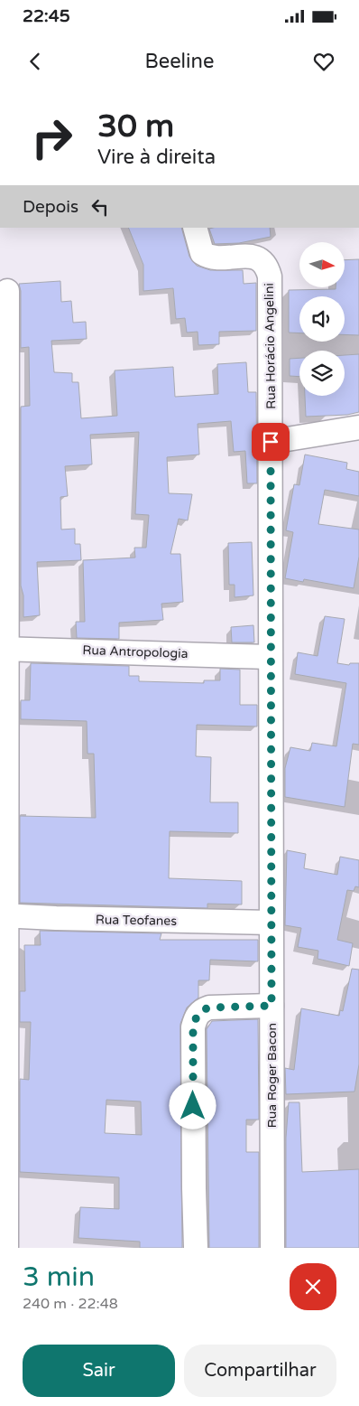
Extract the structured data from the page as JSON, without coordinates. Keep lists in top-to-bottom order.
{
  "streets": {
    "street": [
      "Rua Horácio Angelini",
      "Rua Antropologia",
      "Rua Teofanes",
      "Rua Roger Bacon"
    ]
  },
  "crossings": [
    ["Rua Horácio Angelini", "Rua Roger Bacon"],
    ["Rua Antropologia", "Rua Roger Bacon"],
    ["Rua Teofanes", "Rua Roger Bacon"]
  ],
  "north": "right",
  "page": {
    "status": "22:45",
    "header": "Beeline",
    "turn": ["30 m", "Vire à direita"],
    "then": "Depois",
    "heading": ["3 min", "240 m · 22:48"],
    "buttons": ["Sair", "Compartilhar"]
  }
}
